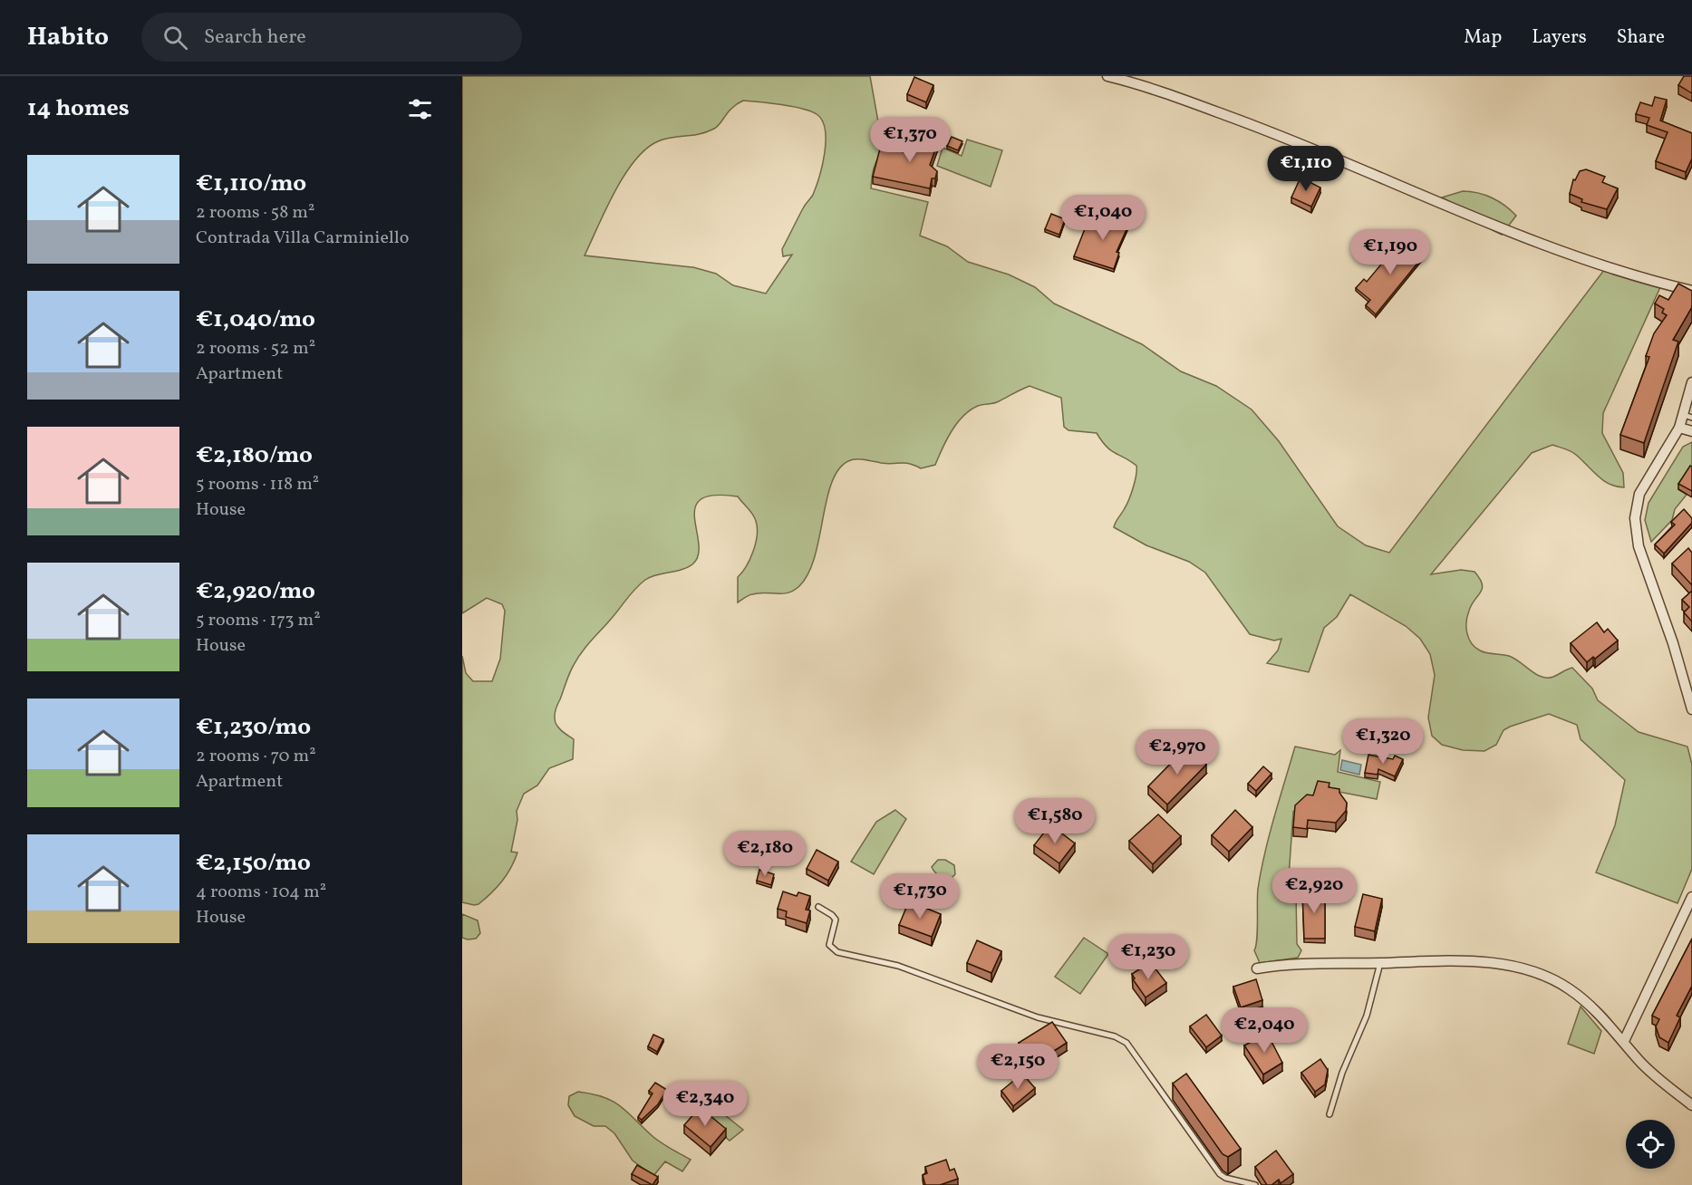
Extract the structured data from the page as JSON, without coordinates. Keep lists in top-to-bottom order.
{
  "page": {
    "header": "Habito",
    "search": "Search here",
    "nav": ["Map", "Layers", "Share"],
    "heading": "14 homes",
    "price": [
      "€1,370",
      "€1,110",
      "€1,040",
      "€1,190",
      "€1,320",
      "€2,970",
      "€1,580",
      "€2,180",
      "€2,920",
      "€1,730",
      "€1,230",
      "€2,040",
      "€2,150",
      "€2,340"
    ],
    "list": [
      {
        "name": "€1,110/mo",
        "note": "2 rooms · 58 m² · Contrada Villa Carminiello"
      },
      {
        "name": "€1,040/mo",
        "note": "2 rooms · 52 m² · Apartment"
      },
      {
        "name": "€2,180/mo",
        "note": "5 rooms · 118 m² · House"
      },
      {
        "name": "€2,920/mo",
        "note": "5 rooms · 173 m² · House"
      },
      {
        "name": "€1,230/mo",
        "note": "2 rooms · 70 m² · Apartment"
      },
      {
        "name": "€2,150/mo",
        "note": "4 rooms · 104 m² · House"
      }
    ]
  }
}
